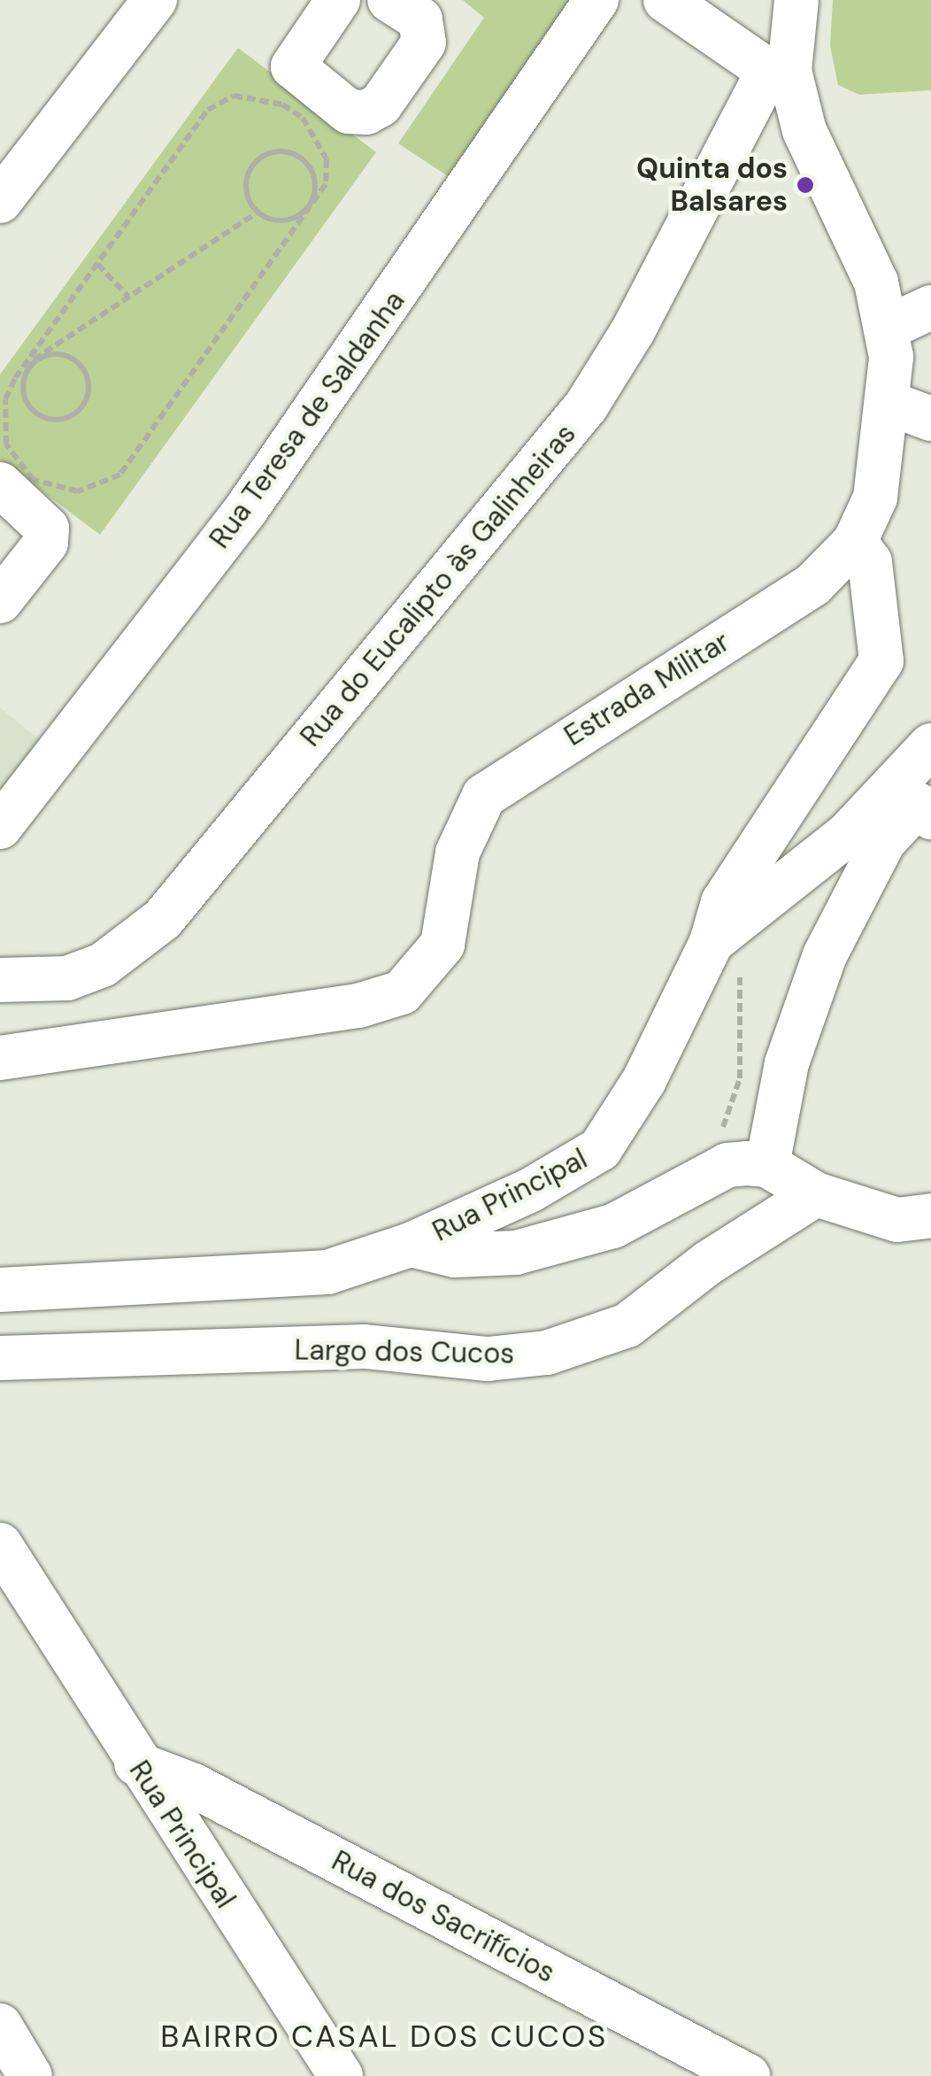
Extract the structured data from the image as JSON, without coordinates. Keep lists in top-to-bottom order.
{
  "streets": {
    "street": [
      "Rua Teresa de Saldanha",
      "Rua do Eucalipto às Galinheiras",
      "Estrada Militar",
      "Rua Principal",
      "Largo dos Cucos",
      "Rua dos Sacrifícios"
    ]
  },
  "crossings": [
    ["Rua do Eucalipto às Galinheiras", "Estrada Militar"],
    ["Rua Principal", "Rua dos Sacrifícios"]
  ],
  "districts": ["BAIRRO CASAL DOS CUCOS"],
  "places": ["Quinta dos Balsares"]
}
